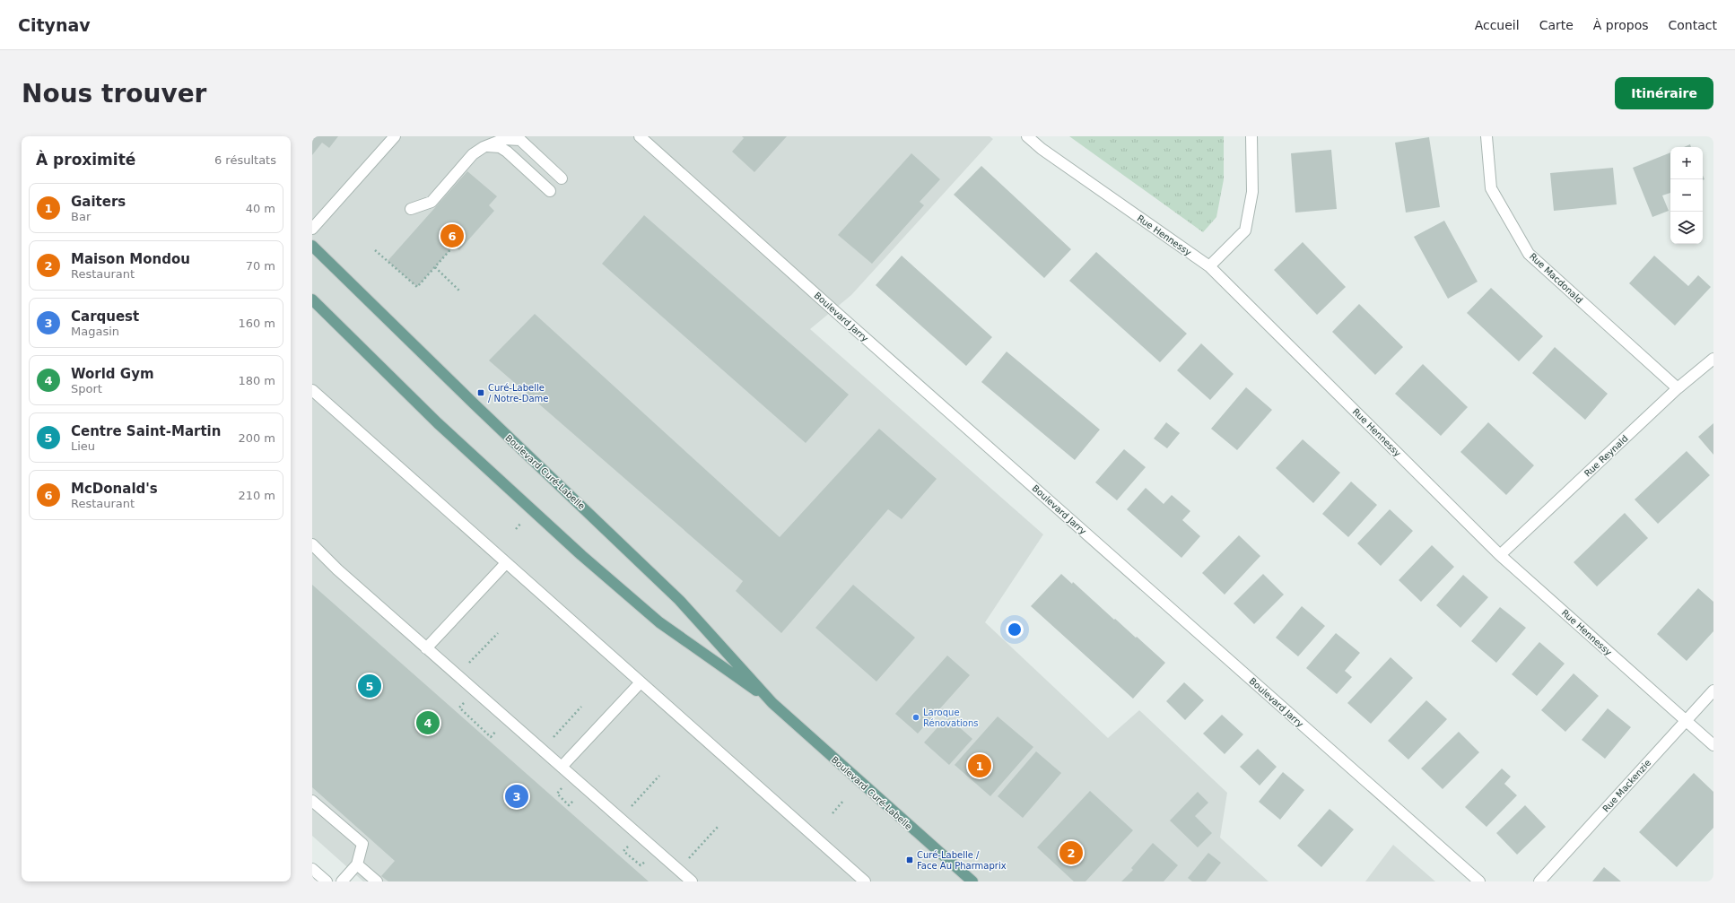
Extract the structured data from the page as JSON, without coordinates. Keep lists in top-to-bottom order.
{
  "streets": {
    "main road": ["Boulevard Curé-Labelle"],
    "street": [
      "Rue Hennessy",
      "Rue Macdonald",
      "Boulevard Jarry",
      "Rue Reynald",
      "Rue Mackenzie"
    ]
  },
  "crossings": [
    ["Rue Hennessy", "Rue Reynald"],
    ["Rue Hennessy", "Rue Mackenzie"],
    ["Rue Macdonald", "Rue Reynald"]
  ],
  "places": {
    "transit": ["Curé-Labelle / Notre-Dame", "Curé-Labelle / Face Au Pharmaprix"],
    "other": ["Laroque Rénovations"]
  },
  "page": {
    "header": "Citynav",
    "nav": [
      "Accueil",
      "Carte",
      "À propos",
      "Contact"
    ],
    "buttons": "Itinéraire",
    "title": "Nous trouver",
    "heading": ["À proximité", "6 résultats"],
    "map_buttons": ["+", "−"],
    "list": [
      {
        "mark": "1",
        "name": "Gaiters",
        "note": "Bar",
        "value": "40 m"
      },
      {
        "mark": "2",
        "name": "Maison Mondou",
        "note": "Restaurant",
        "value": "70 m"
      },
      {
        "mark": "3",
        "name": "Carquest",
        "note": "Magasin",
        "value": "160 m"
      },
      {
        "mark": "4",
        "name": "World Gym",
        "note": "Sport",
        "value": "180 m"
      },
      {
        "mark": "5",
        "name": "Centre Saint-Martin",
        "note": "Lieu",
        "value": "200 m"
      },
      {
        "mark": "6",
        "name": "McDonald's",
        "note": "Restaurant",
        "value": "210 m"
      }
    ],
    "pins": [
      "6",
      "5",
      "4",
      "1",
      "3",
      "2"
    ]
  }
}
